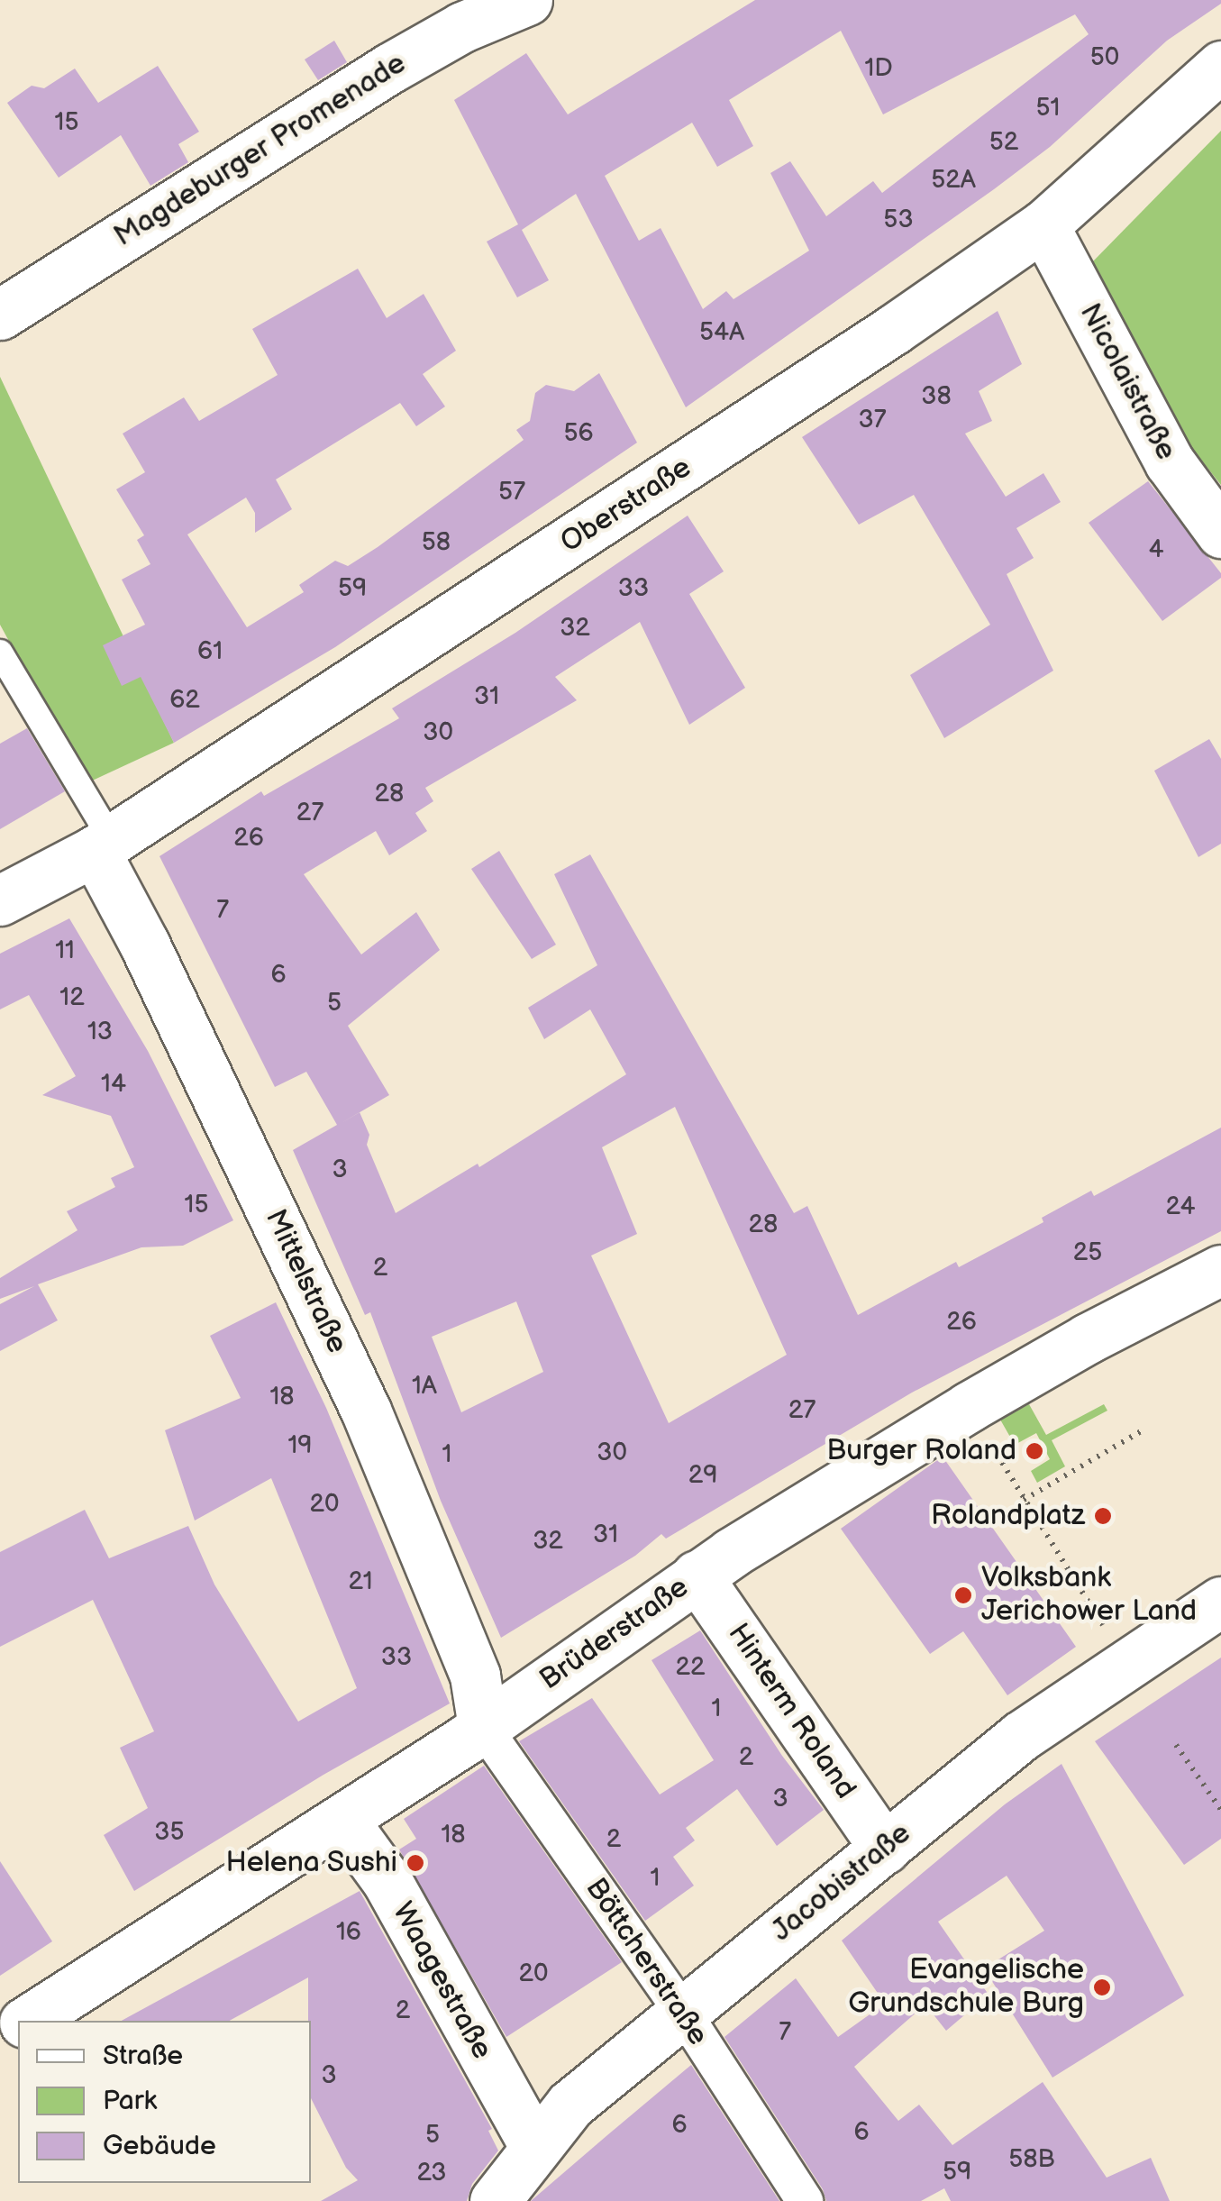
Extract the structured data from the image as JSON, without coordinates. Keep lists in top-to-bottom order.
{
  "streets": {
    "street": [
      "Magdeburger Promenade",
      "Nicolaistraße",
      "Oberstraße",
      "Mittelstraße",
      "Brüderstraße",
      "Hinterm Roland",
      "Jacobistraße",
      "Böttcherstraße",
      "Waagestraße"
    ]
  },
  "crossings": [
    ["Nicolaistraße", "Oberstraße"],
    ["Oberstraße", "Mittelstraße"],
    ["Mittelstraße", "Brüderstraße"],
    ["Mittelstraße", "Böttcherstraße"],
    ["Brüderstraße", "Hinterm Roland"],
    ["Brüderstraße", "Böttcherstraße"],
    ["Brüderstraße", "Waagestraße"],
    ["Hinterm Roland", "Jacobistraße"],
    ["Jacobistraße", "Böttcherstraße"],
    ["Jacobistraße", "Waagestraße"]
  ],
  "places": [
    "Burger Roland",
    "Rolandplatz",
    "Volksbank Jerichower Land",
    "Helena Sushi",
    "Evangelische Grundschule Burg"
  ],
  "house_numbers": [
    "50",
    "1D",
    "51",
    "15",
    "52",
    "52A",
    "53",
    "54A",
    "38",
    "37",
    "56",
    "57",
    "58",
    "4",
    "59",
    "33",
    "32",
    "61",
    "31",
    "62",
    "30",
    "28",
    "27",
    "26",
    "7",
    "11",
    "6",
    "12",
    "5",
    "13",
    "14",
    "3",
    "15",
    "24",
    "28",
    "25",
    "2",
    "26",
    "1A",
    "18",
    "27",
    "19",
    "30",
    "1",
    "29",
    "20",
    "31",
    "32",
    "21",
    "33",
    "22",
    "1",
    "2",
    "3",
    "35",
    "18",
    "2",
    "1",
    "16",
    "20",
    "2",
    "7",
    "3",
    "6",
    "6",
    "5",
    "58B",
    "59",
    "23"
  ],
  "legend": ["Straße", "Park", "Gebäude"]
}
